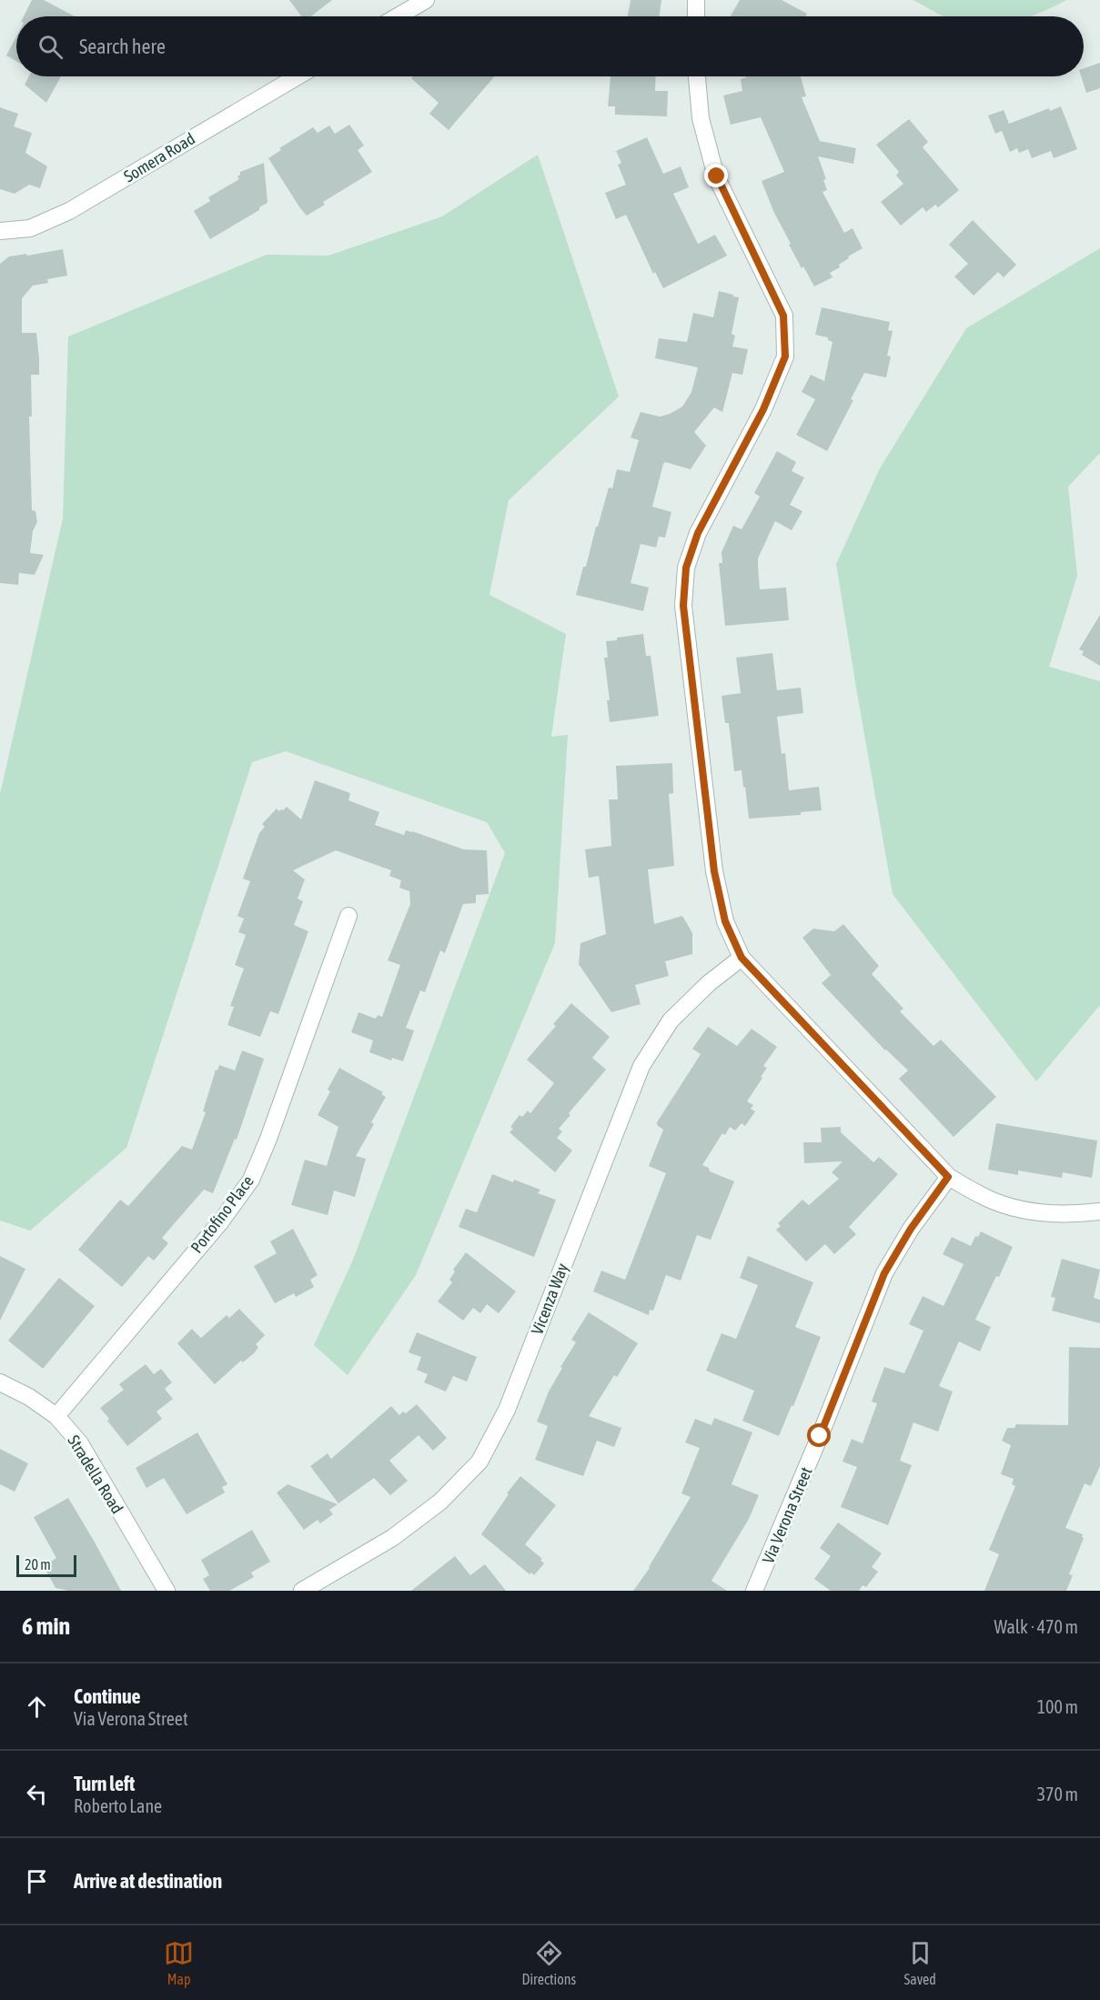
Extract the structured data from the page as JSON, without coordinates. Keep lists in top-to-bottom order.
{
  "streets": {
    "street": [
      "Somera Road",
      "Portofino Place",
      "Vicenza Way",
      "Stradella Road",
      "Via Verona Street"
    ]
  },
  "crossings": [
    ["Portofino Place", "Stradella Road"]
  ],
  "scale_bar": "20 m",
  "page": {
    "search": "Search here",
    "scale": "20 m",
    "heading": ["6 min", "Walk · 470 m"],
    "list": [
      ["Continue", "Via Verona Street", "100 m"],
      ["Turn left", "Roberto Lane", "370 m"],
      "Arrive at destination"
    ],
    "nav": ["Map", "Directions", "Saved"]
  }
}
